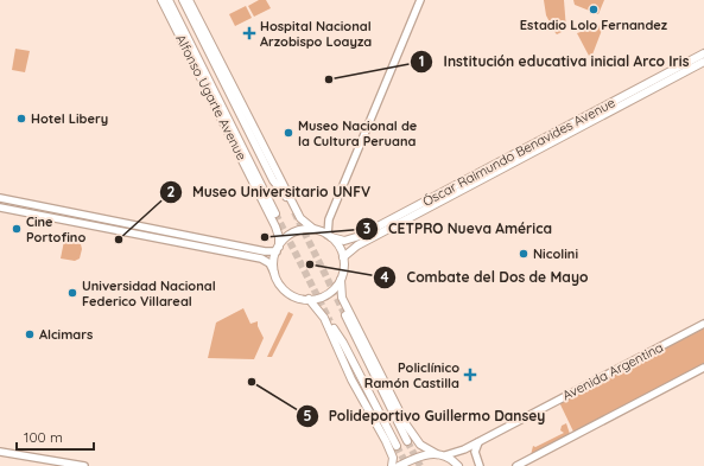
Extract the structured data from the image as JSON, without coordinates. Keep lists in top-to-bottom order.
{
  "streets": {
    "main road": ["Alfonso Ugarte Avenue", "Óscar Raimundo Benavides Avenue", "Avenida Argentina"]
  },
  "crossings": [
    ["Alfonso Ugarte Avenue", "Óscar Raimundo Benavides Avenue"]
  ],
  "places": {
    "other": [
      "Estadio Lolo Fernandez",
      "Institución educativa inicial Arco Iris",
      "Hotel Libery",
      "Museo Nacional de la Cultura Peruana",
      "Cine Portofino",
      "CETPRO Nueva América",
      "Museo Universitario UNFV",
      "Nicolini",
      "Combate del Dos de Mayo",
      "Universidad Nacional Federico Villareal",
      "Alcimars",
      "Polideportivo Guillermo Dansey"
    ],
    "health": ["Hospital Nacional Arzobispo Loayza", "Policlínico Ramón Castilla"]
  },
  "scale_bar": "100 m"
}
